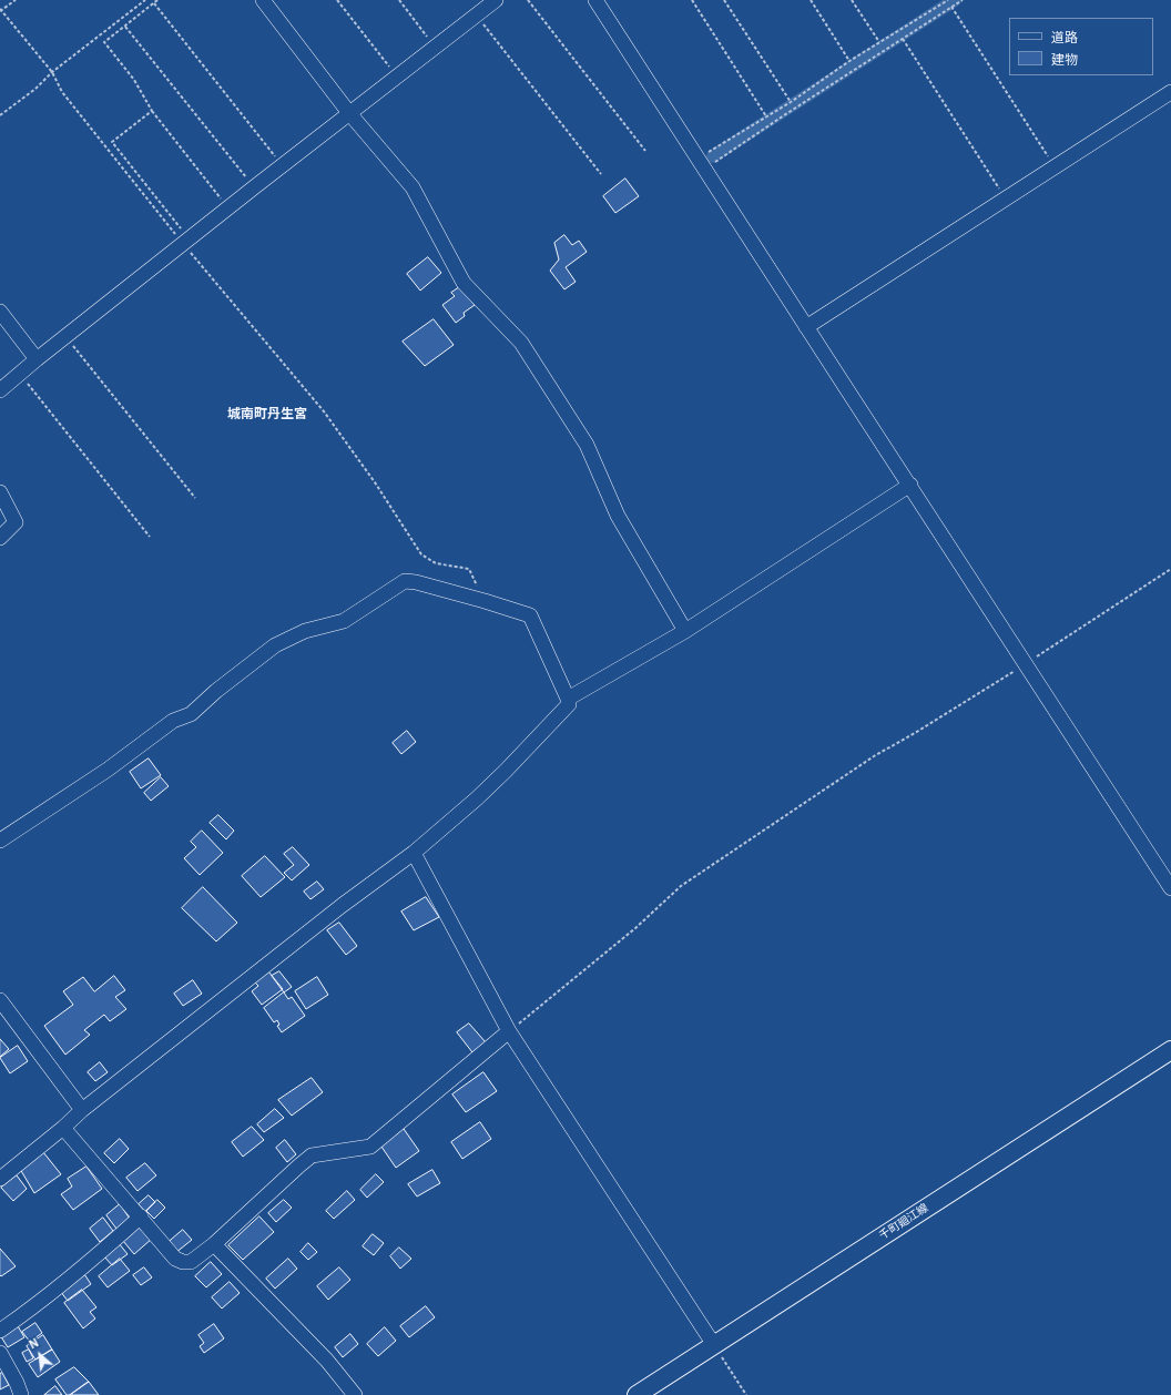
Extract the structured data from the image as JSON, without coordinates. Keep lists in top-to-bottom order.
{
  "streets": {
    "main road": ["千町廻江線"]
  },
  "districts": ["城南町丹生宮"],
  "legend": ["道路", "建物"],
  "north": "top left"
}
